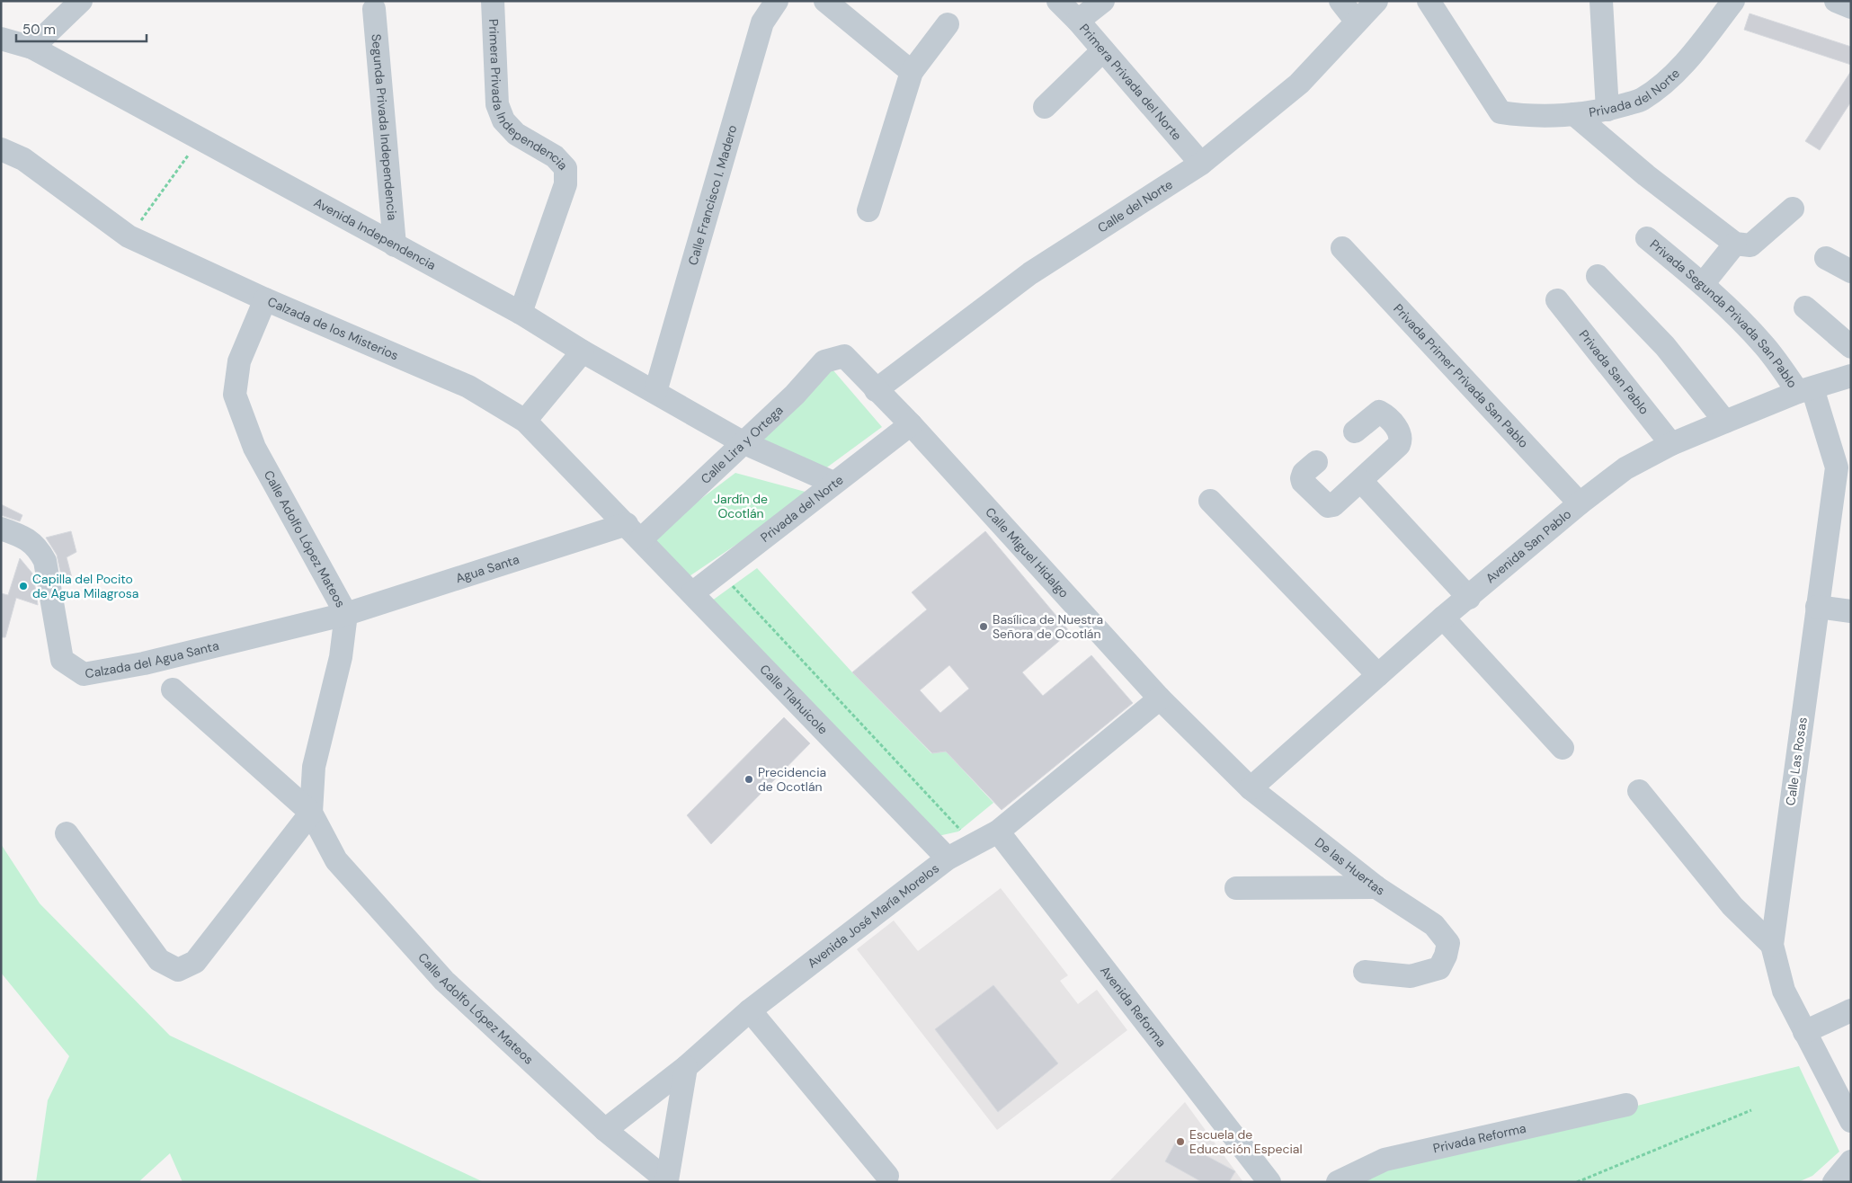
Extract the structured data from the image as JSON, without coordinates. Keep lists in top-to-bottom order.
{
  "streets": {
    "street": [
      "Primera Privada del Norte",
      "Privada del Norte",
      "Primera Privada Independencia",
      "Segunda Privada Independencia",
      "Calle Francisco I. Madero",
      "Calle del Norte",
      "Avenida Independencia",
      "Privada Segunda Privada San Pablo",
      "Calzada de los Misterios",
      "Privada San Pablo",
      "Privada Primer Privada San Pablo",
      "Calle Lira y Ortega",
      "Calle Adolfo López Mateos",
      "Avenida San Pablo",
      "Calle Miguel Hidalgo",
      "Agua Santa",
      "Calzada del Agua Santa",
      "Calle Tlahuicole",
      "Calle Las Rosas",
      "De las Huertas",
      "Avenida José María Morelos",
      "Avenida Reforma",
      "Privada Reforma"
    ]
  },
  "crossings": [
    ["Primera Privada del Norte", "Calle del Norte"],
    ["Privada del Norte", "Avenida Independencia"],
    ["Privada del Norte", "Calle Miguel Hidalgo"],
    ["Privada del Norte", "Calle Tlahuicole"],
    ["Primera Privada Independencia", "Avenida Independencia"],
    ["Segunda Privada Independencia", "Avenida Independencia"],
    ["Calle Francisco I. Madero", "Avenida Independencia"],
    ["Calle del Norte", "Calle Miguel Hidalgo"],
    ["Avenida Independencia", "Calle Lira y Ortega"],
    ["Privada Segunda Privada San Pablo", "Avenida San Pablo"],
    ["Privada Segunda Privada San Pablo", "Calle Las Rosas"],
    ["Calzada de los Misterios", "Calle Lira y Ortega"],
    ["Calzada de los Misterios", "Calle Adolfo López Mateos"],
    ["Calzada de los Misterios", "Agua Santa"],
    ["Calzada de los Misterios", "Calle Tlahuicole"],
    ["Privada San Pablo", "Avenida San Pablo"],
    ["Privada Primer Privada San Pablo", "Avenida San Pablo"],
    ["Calle Lira y Ortega", "Calle Miguel Hidalgo"],
    ["Calle Lira y Ortega", "Agua Santa"],
    ["Calle Lira y Ortega", "Calle Tlahuicole"],
    ["Calle Adolfo López Mateos", "Agua Santa"],
    ["Calle Adolfo López Mateos", "Calzada del Agua Santa"],
    ["Calle Adolfo López Mateos", "Avenida José María Morelos"],
    ["Avenida San Pablo", "Calle Miguel Hidalgo"],
    ["Avenida San Pablo", "Calle Las Rosas"],
    ["Avenida San Pablo", "De las Huertas"],
    ["Calle Miguel Hidalgo", "De las Huertas"],
    ["Calle Miguel Hidalgo", "Avenida José María Morelos"],
    ["Agua Santa", "Calzada del Agua Santa"],
    ["Agua Santa", "Calle Tlahuicole"],
    ["Calle Tlahuicole", "Avenida José María Morelos"],
    ["Avenida José María Morelos", "Avenida Reforma"]
  ],
  "parks": ["Jardín de Ocotlán"],
  "places": [
    "Capilla del Pocito de Agua Milagrosa",
    "Basílica de Nuestra Señora de Ocotlán",
    "Precidencia de Ocotlán",
    "Escuela de Educación Especial"
  ],
  "scale_bar": "50 m"
}
